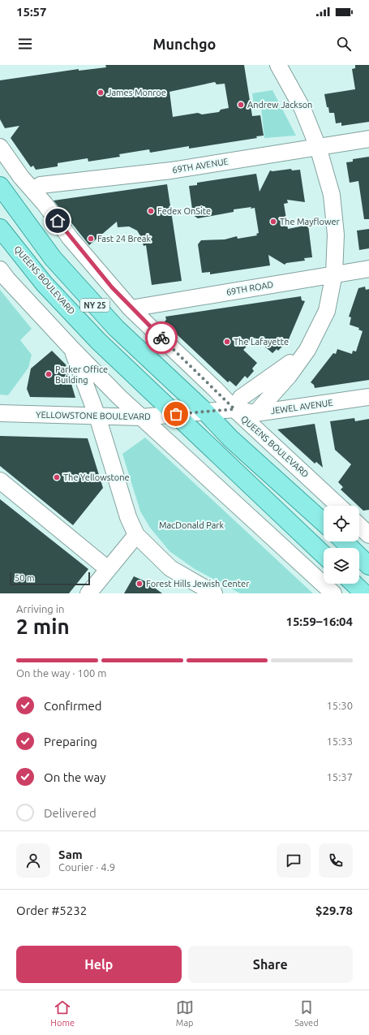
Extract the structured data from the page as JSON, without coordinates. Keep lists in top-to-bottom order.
{
  "streets": {
    "main road": ["QUEENS BOULEVARD", "NY 25"],
    "street": [
      "69TH AVENUE",
      "69TH ROAD",
      "JEWEL AVENUE",
      "YELLOWSTONE BOULEVARD"
    ]
  },
  "crossings": [
    ["69TH AVENUE", "QUEENS BOULEVARD"],
    ["QUEENS BOULEVARD", "69TH ROAD"],
    ["QUEENS BOULEVARD", "JEWEL AVENUE"],
    ["QUEENS BOULEVARD", "YELLOWSTONE BOULEVARD"],
    ["NY 25", "JEWEL AVENUE"],
    ["NY 25", "YELLOWSTONE BOULEVARD"],
    ["JEWEL AVENUE", "YELLOWSTONE BOULEVARD"]
  ],
  "parks": ["MacDonald Park"],
  "places": [
    "James Monroe",
    "Andrew Jackson",
    "Fedex OnSite",
    "The Mayflower",
    "Fast 24 Break",
    "The Lafayette",
    "Parker Office Building",
    "The Yellowstone",
    "Forest Hills Jewish Center"
  ],
  "scale_bar": "50 m",
  "page": {
    "status": "15:57",
    "header": "Munchgo",
    "scale": "50 m",
    "heading": ["2 min", "Arriving in", "15:59–16:04"],
    "panel": [
      "Sam",
      "Courier · 4.9",
      "Order #5232",
      "$29.78"
    ],
    "bar": "On the way · 100 m",
    "list": [
      ["Confirmed", "15:30"],
      ["Preparing", "15:33"],
      ["On the way", "15:37"],
      "Delivered"
    ],
    "buttons": ["Help", "Share"],
    "tabs": ["Home", "Map", "Saved"]
  }
}
